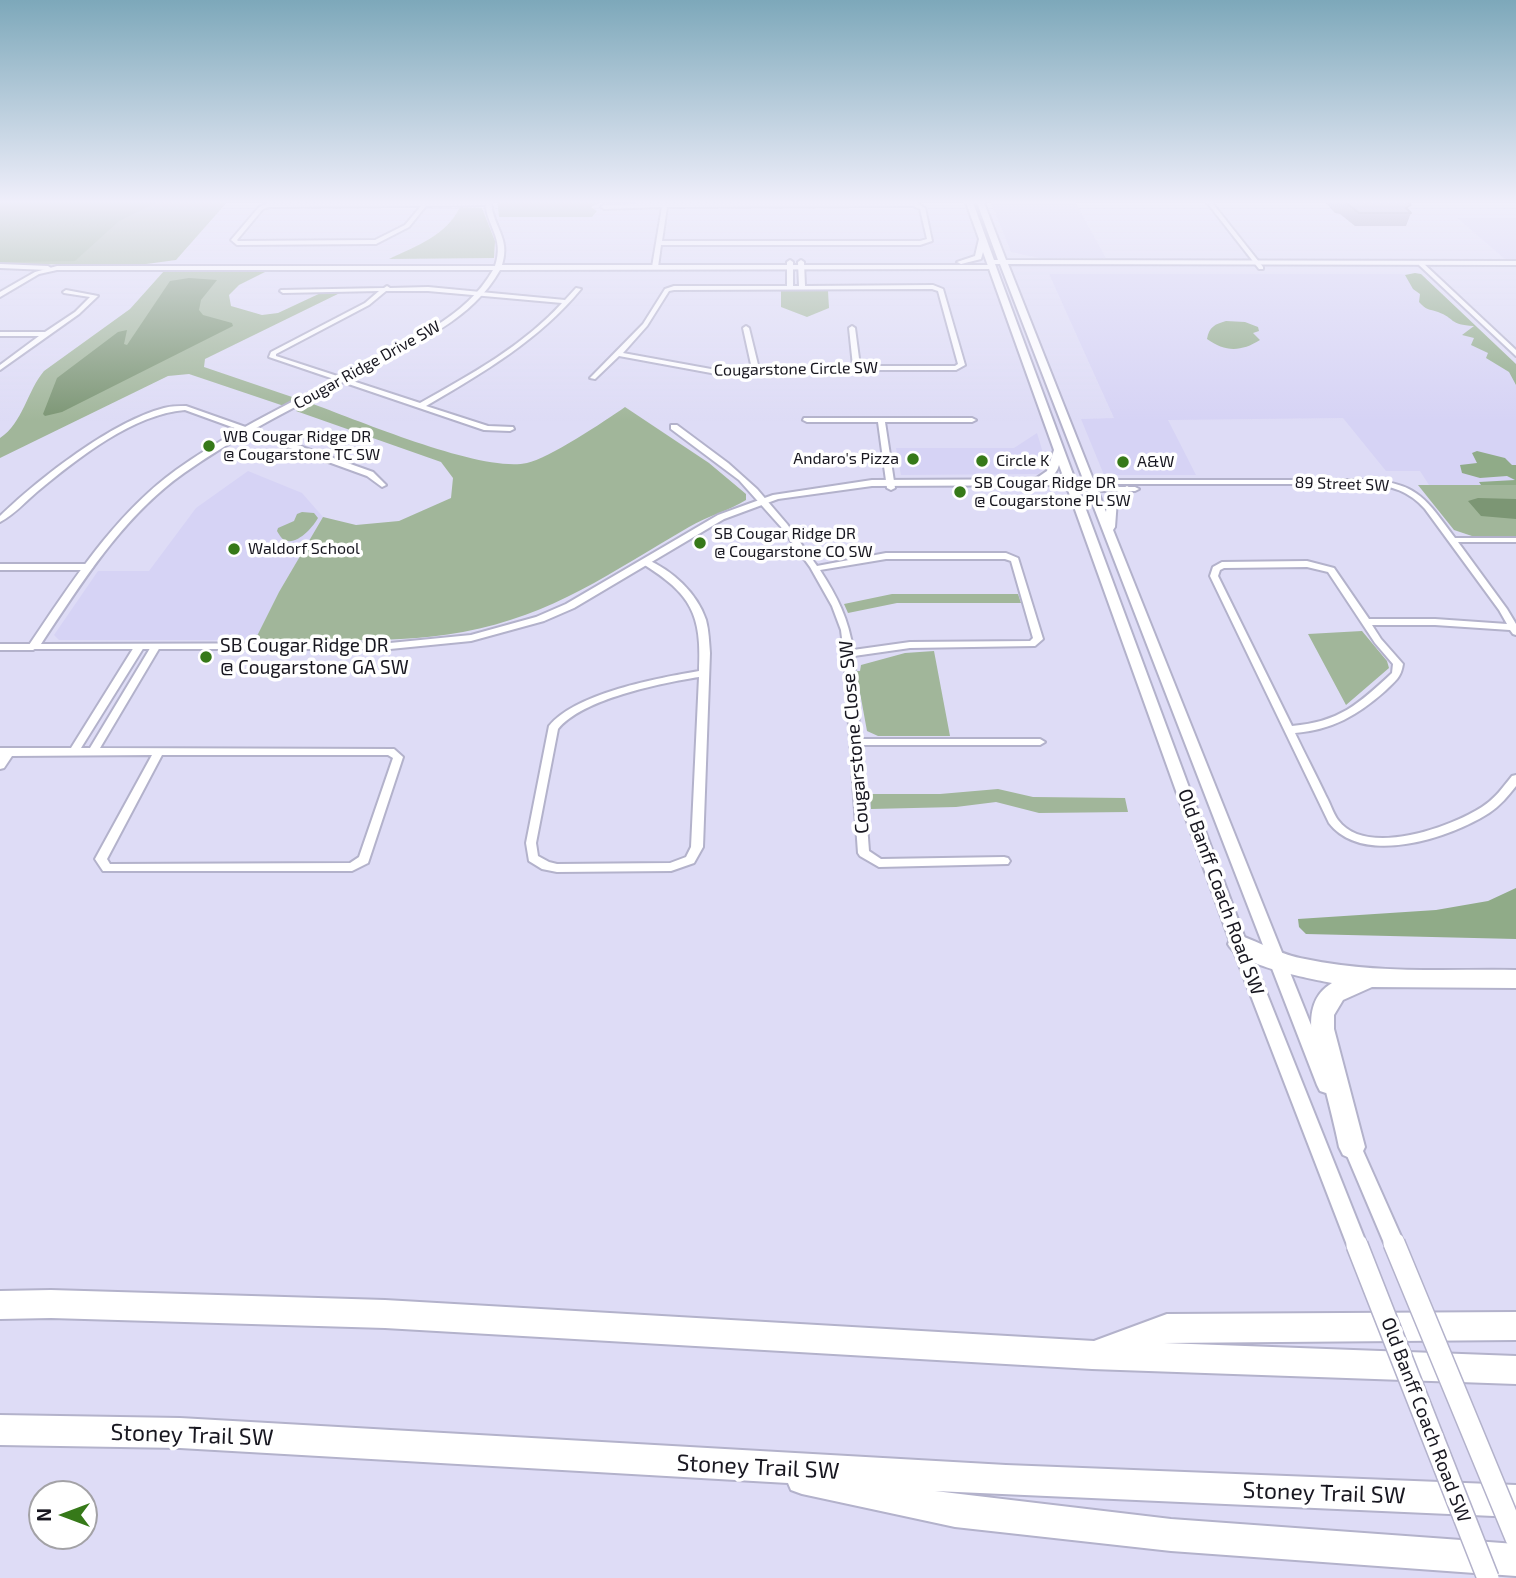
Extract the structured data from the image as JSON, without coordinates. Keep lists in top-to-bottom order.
{
  "streets": {
    "highway": ["Stoney Trail SW"],
    "main road": ["Old Banff Coach Road SW"],
    "street": [
      "Cougar Ridge Drive SW",
      "Cougarstone Circle SW",
      "89 Street SW",
      "Cougarstone Close SW"
    ]
  },
  "crossings": [
    ["89 Street SW", "Old Banff Coach Road SW"]
  ],
  "places": [
    "WB Cougar Ridge DR @ Cougarstone TC SW",
    "Andaro's Pizza",
    "Circle K",
    "A&W",
    "SB Cougar Ridge DR @ Cougarstone PL SW",
    "SB Cougar Ridge DR @ Cougarstone CO SW",
    "Waldorf School",
    "SB Cougar Ridge DR @ Cougarstone GA SW"
  ],
  "north": "left"
}
